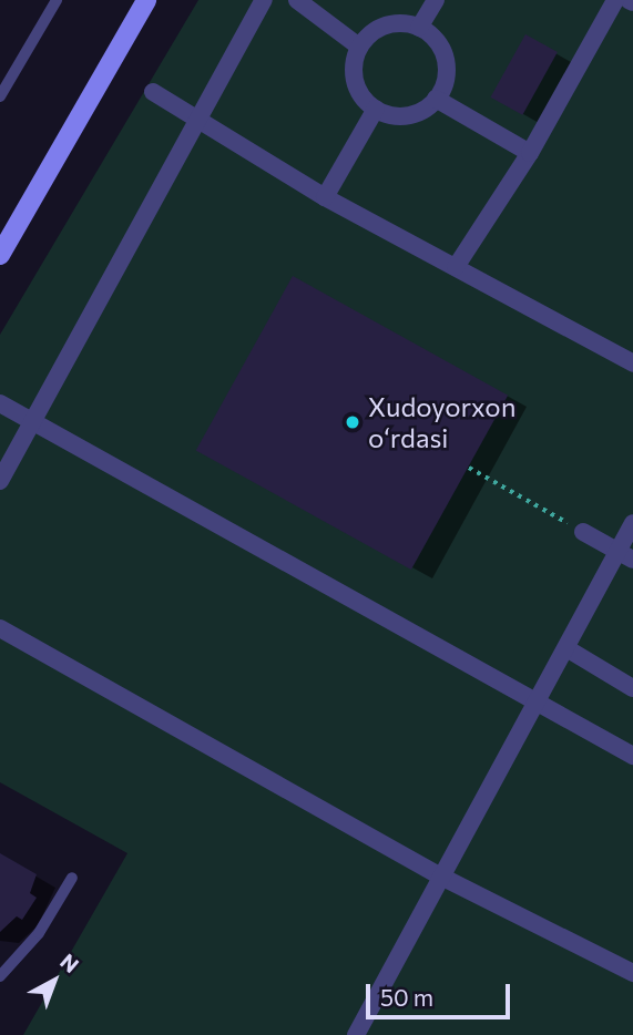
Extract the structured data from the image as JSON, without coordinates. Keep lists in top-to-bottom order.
{
  "places": ["Xudoyorxon oʻrdasi"],
  "scale_bar": "50 m",
  "north": "top right"
}
